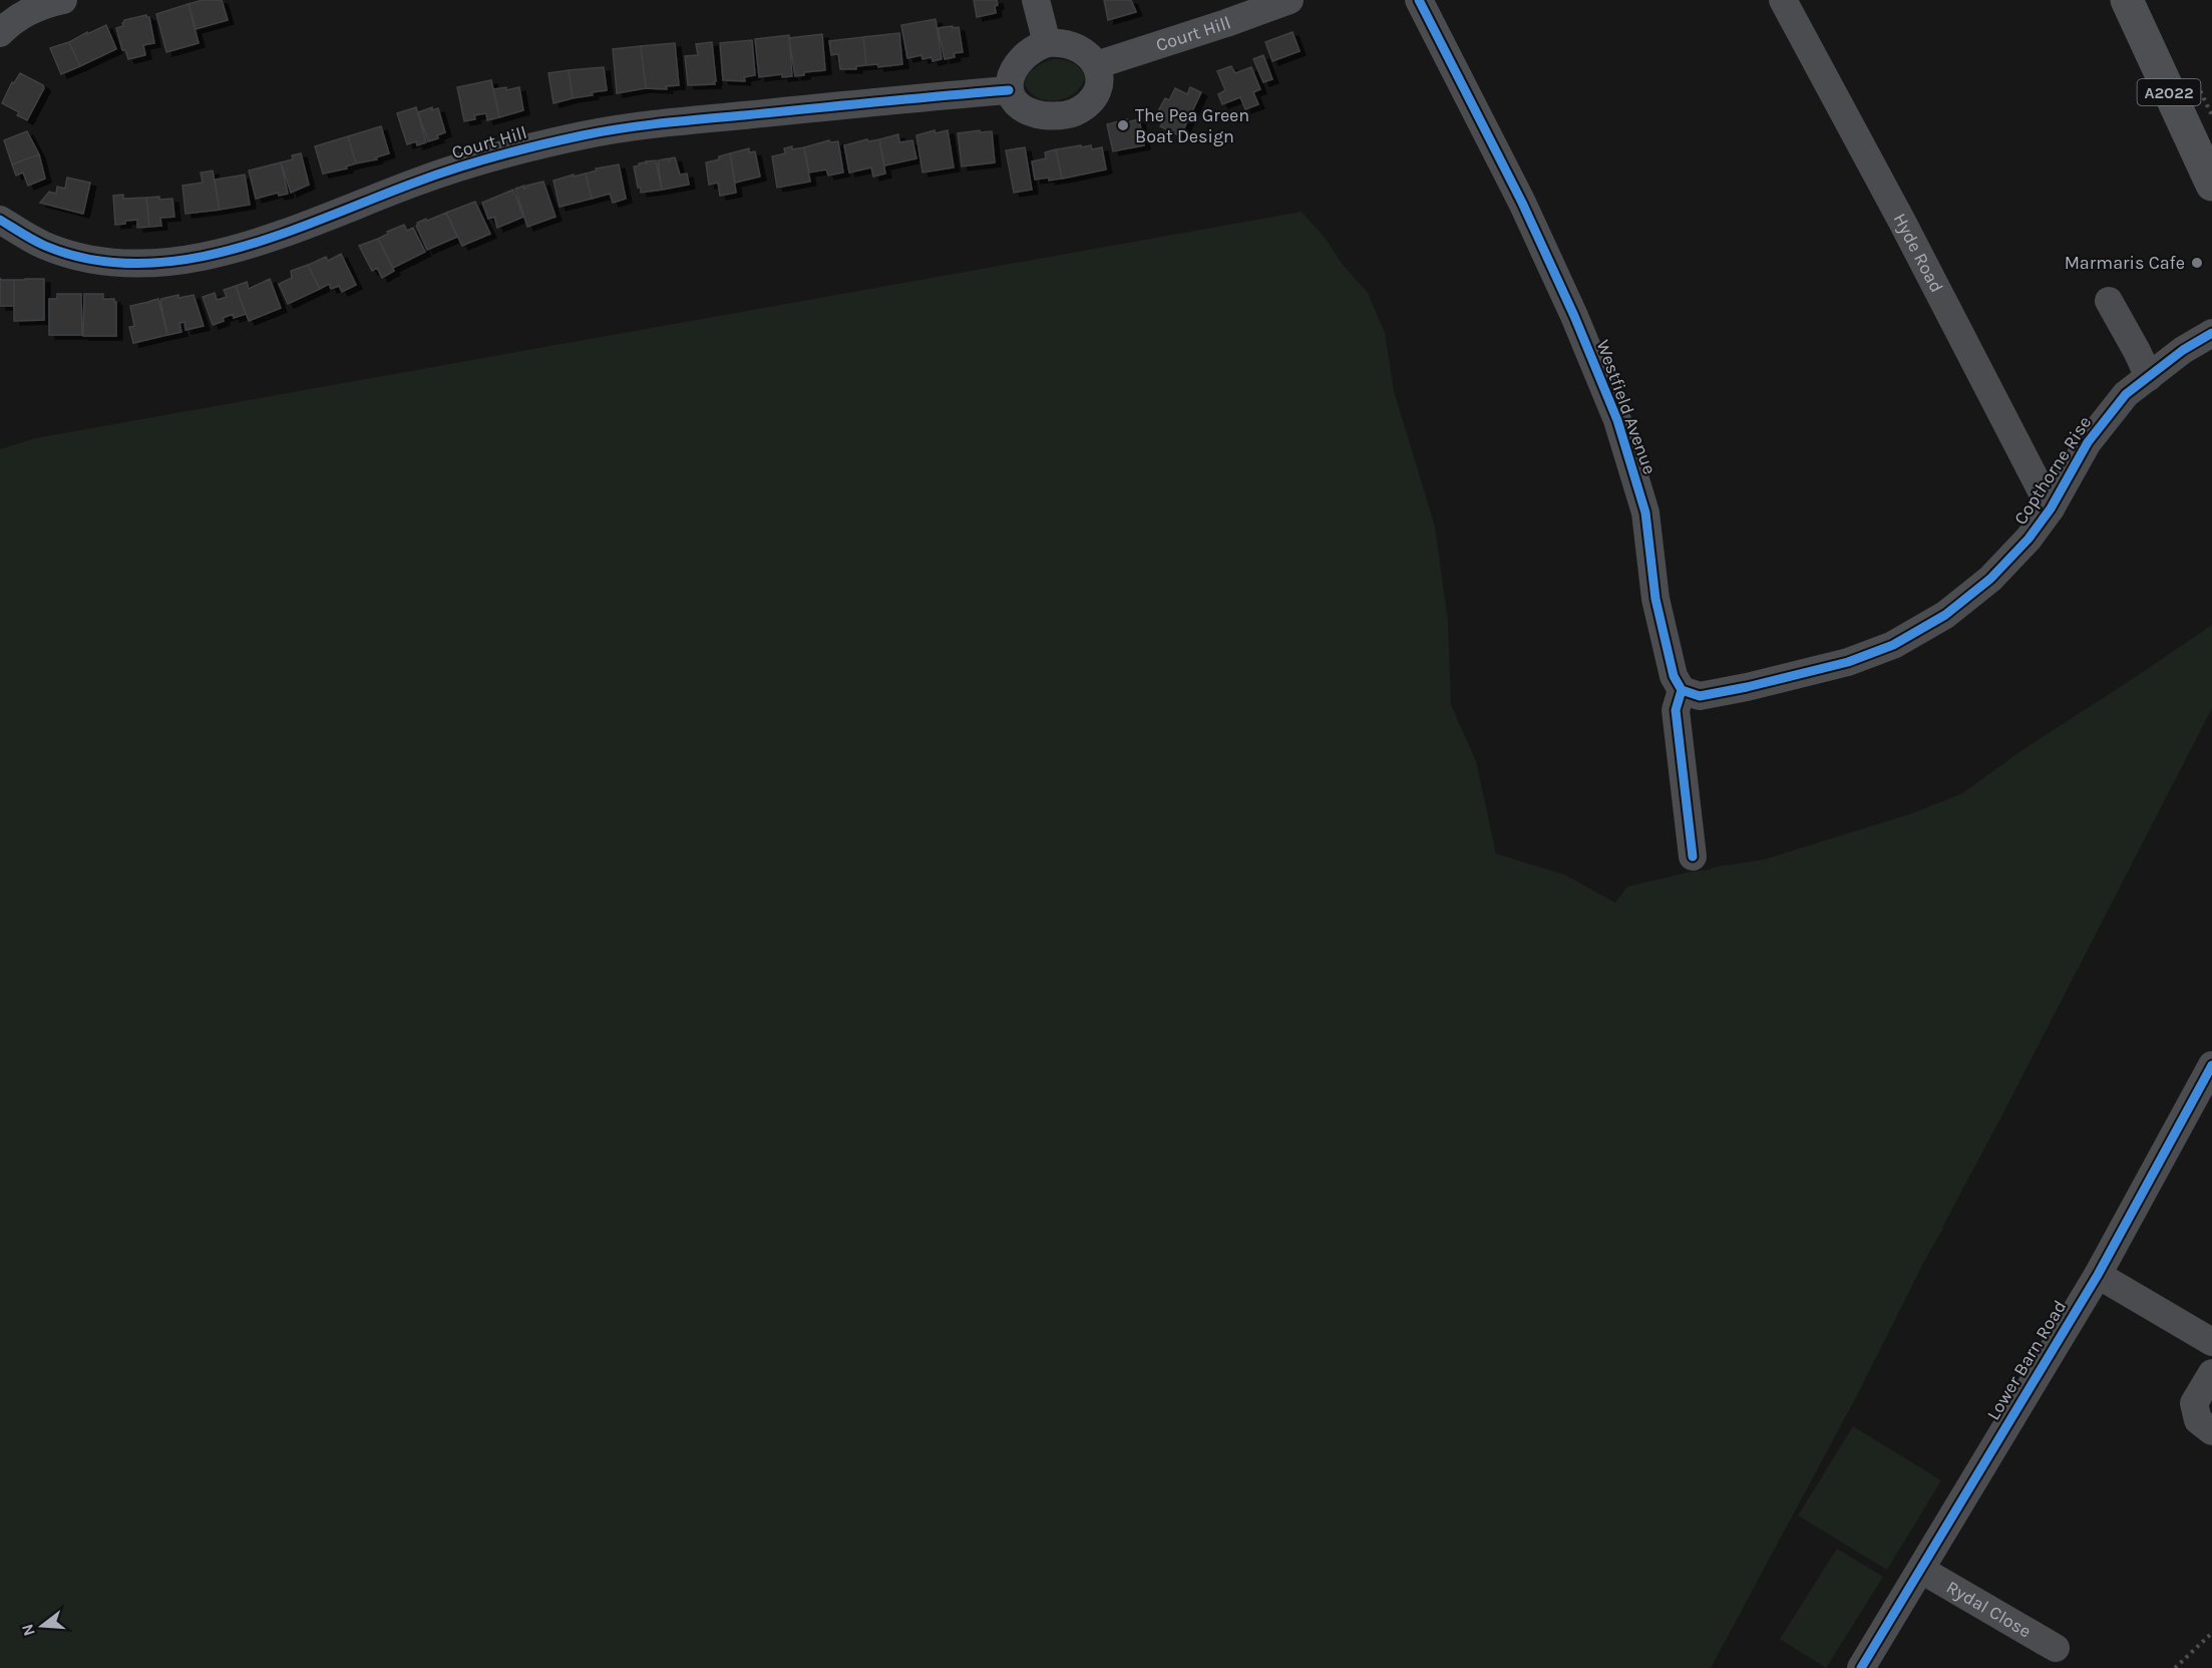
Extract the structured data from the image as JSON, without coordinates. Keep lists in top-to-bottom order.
{
  "streets": {
    "main road": ["A2022"],
    "street": [
      "Court Hill",
      "Hyde Road",
      "Westfield Avenue",
      "Copthorne Rise",
      "Lower Barn Road",
      "Rydal Close"
    ]
  },
  "crossings": [
    ["Hyde Road", "Copthorne Rise"],
    ["Westfield Avenue", "Copthorne Rise"],
    ["Lower Barn Road", "Rydal Close"]
  ],
  "places": ["The Pea Green Boat Design", "Marmaris Cafe"],
  "north": "left"
}
